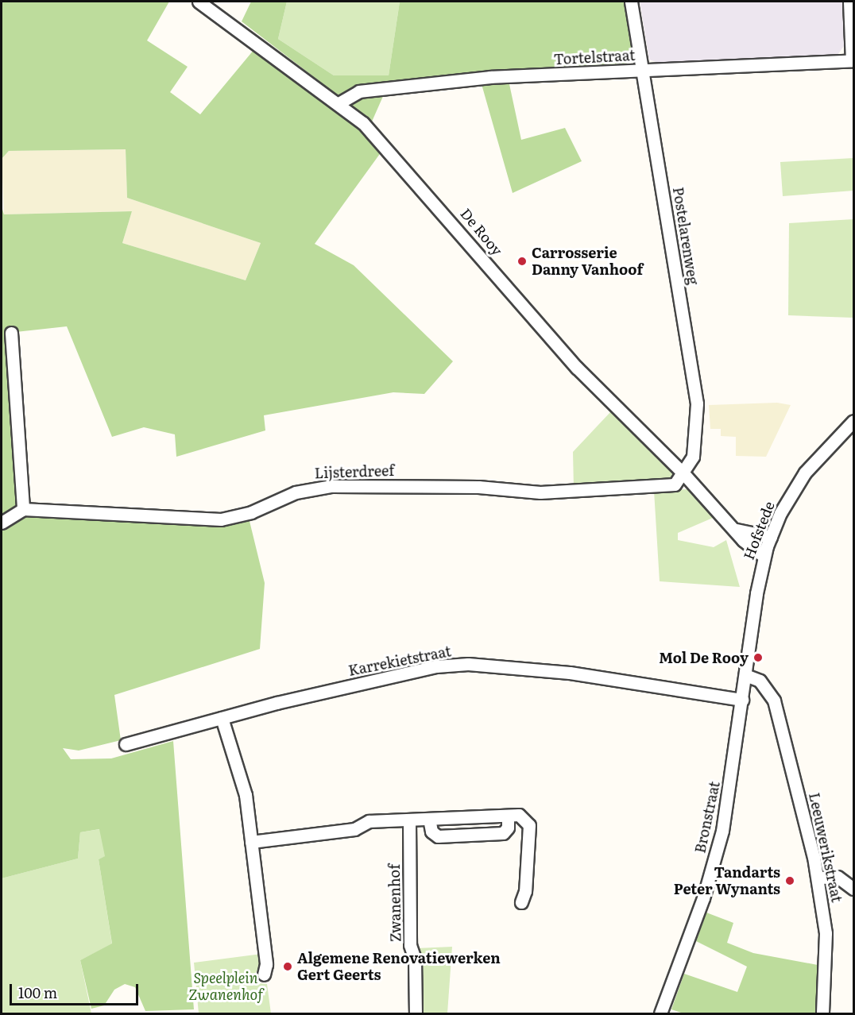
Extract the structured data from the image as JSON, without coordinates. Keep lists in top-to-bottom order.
{
  "streets": {
    "street": [
      "Tortelstraat",
      "De Rooy",
      "Postelarenweg",
      "Lijsterdreef",
      "Hofstede",
      "Karrekietstraat",
      "Bronstraat",
      "Leeuwerikstraat",
      "Zwanenhof"
    ]
  },
  "crossings": [
    ["Tortelstraat", "De Rooy"],
    ["Tortelstraat", "Postelarenweg"],
    ["De Rooy", "Postelarenweg"],
    ["De Rooy", "Lijsterdreef"],
    ["De Rooy", "Hofstede"],
    ["Postelarenweg", "Lijsterdreef"],
    ["Hofstede", "Bronstraat"],
    ["Hofstede", "Leeuwerikstraat"],
    ["Karrekietstraat", "Bronstraat"],
    ["Bronstraat", "Leeuwerikstraat"]
  ],
  "parks": ["Speelplein Zwanenhof"],
  "places": [
    "Carrosserie Danny Vanhoof",
    "Mol De Rooy",
    "Tandarts Peter Wynants",
    "Algemene Renovatiewerken Gert Geerts"
  ],
  "scale_bar": "100 m"
}
